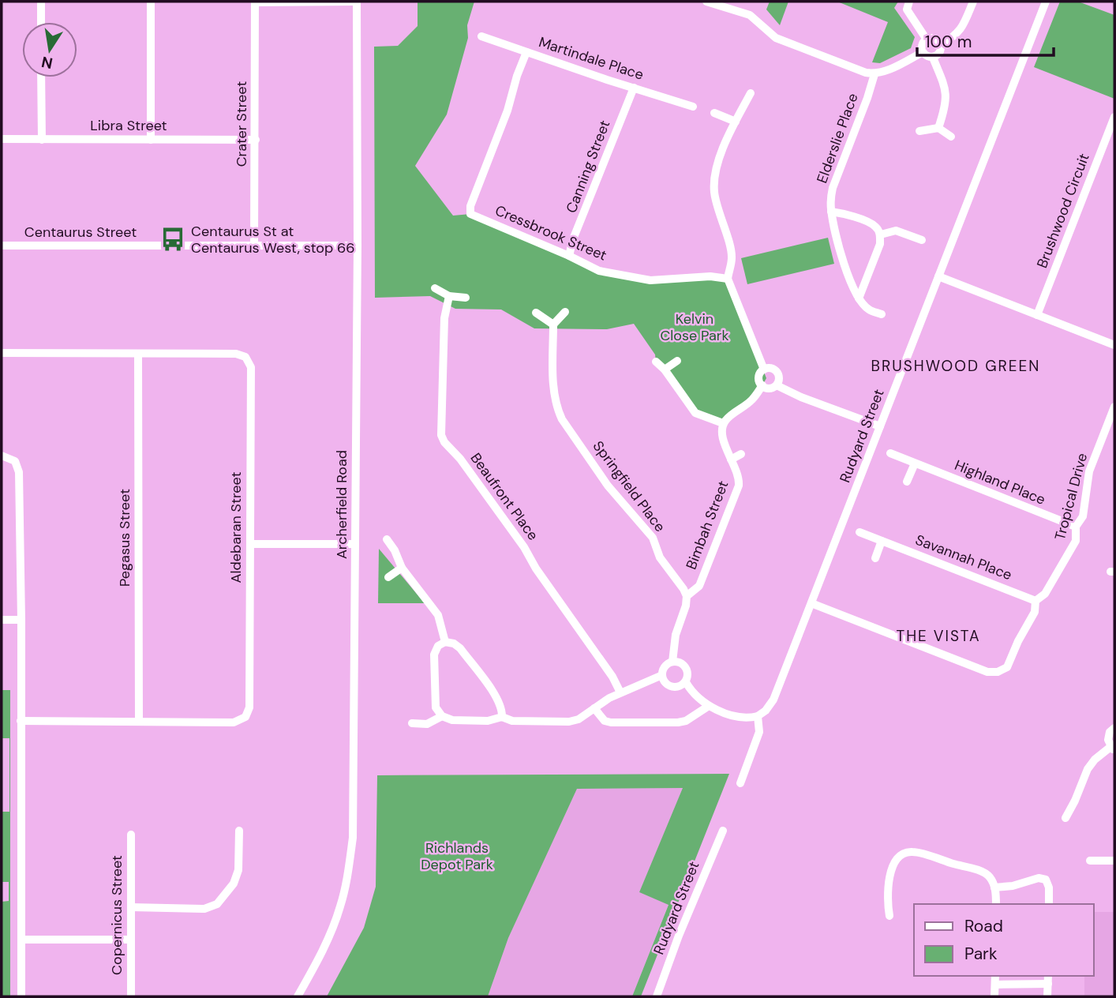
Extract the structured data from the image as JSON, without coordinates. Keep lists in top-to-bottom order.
{
  "streets": {
    "street": [
      "Martindale Place",
      "Crater Street",
      "Libra Street",
      "Elderslie Place",
      "Canning Street",
      "Brushwood Circuit",
      "Centaurus Street",
      "Cressbrook Street",
      "Rudyard Street",
      "Highland Place",
      "Springfield Place",
      "Beaufront Place",
      "Tropical Drive",
      "Archerfield Road",
      "Bimbah Street",
      "Aldebaran Street",
      "Pegasus Street",
      "Savannah Place",
      "Copernicus Street"
    ]
  },
  "crossings": [
    ["Martindale Place", "Canning Street"],
    ["Martindale Place", "Cressbrook Street"],
    ["Crater Street", "Libra Street"],
    ["Crater Street", "Centaurus Street"],
    ["Canning Street", "Cressbrook Street"],
    ["Centaurus Street", "Archerfield Road"],
    ["Rudyard Street", "Tropical Drive"],
    ["Highland Place", "Tropical Drive"],
    ["Springfield Place", "Bimbah Street"],
    ["Tropical Drive", "Savannah Place"],
    ["Aldebaran Street", "Pegasus Street"]
  ],
  "districts": ["BRUSHWOOD GREEN", "THE VISTA"],
  "parks": ["Kelvin Close Park", "Richlands Depot Park"],
  "places": {
    "bus stop": ["Centaurus St at Centaurus West, stop 66"]
  },
  "legend": ["Road", "Park"],
  "scale_bar": "100 m",
  "north": "bottom"
}
